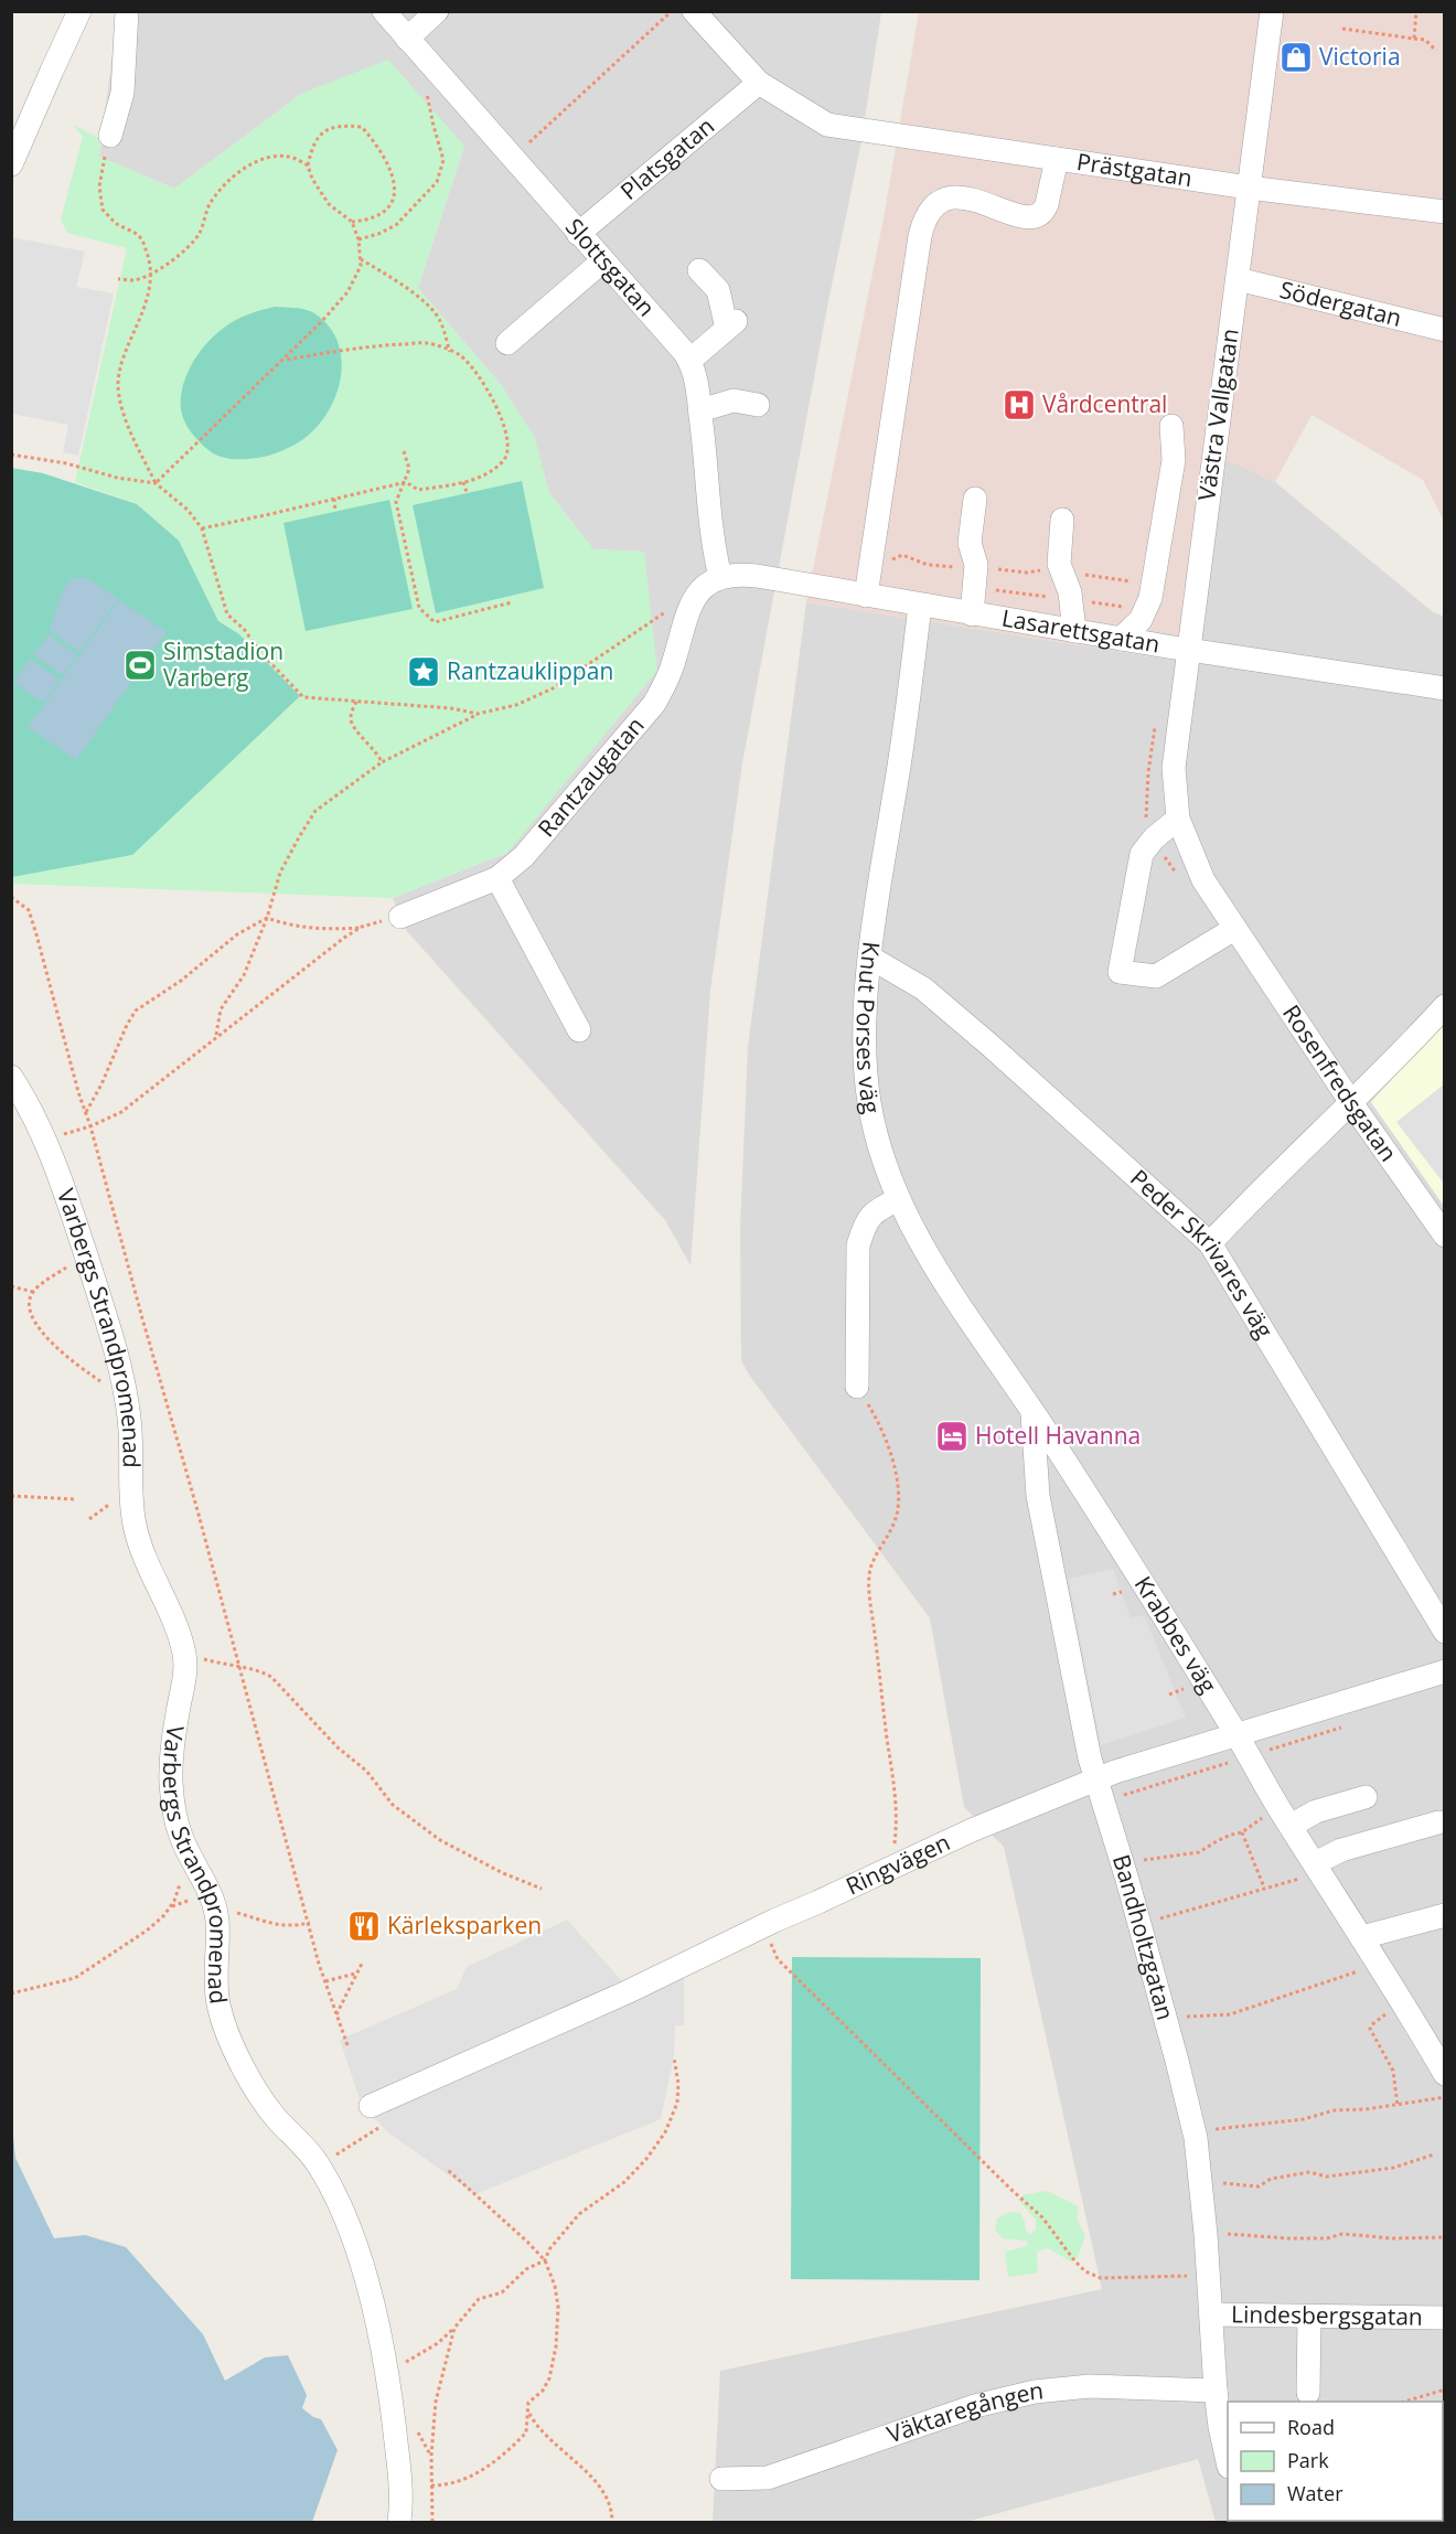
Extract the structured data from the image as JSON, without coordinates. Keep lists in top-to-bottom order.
{
  "streets": {
    "street": [
      "Platsgatan",
      "Prästgatan",
      "Slottsgatan",
      "Södergatan",
      "Västra Vallgatan",
      "Lasarettsgatan",
      "Rantzaugatan",
      "Knut Porses väg",
      "Rosenfredsgatan",
      "Peder Skrivares väg",
      "Varbergs Strandpromenad",
      "Krabbes väg",
      "Ringvägen",
      "Bandholtzgatan",
      "Lindesbergsgatan",
      "Väktaregången"
    ]
  },
  "crossings": [
    ["Platsgatan", "Prästgatan"],
    ["Platsgatan", "Slottsgatan"],
    ["Prästgatan", "Västra Vallgatan"],
    ["Slottsgatan", "Lasarettsgatan"],
    ["Slottsgatan", "Rantzaugatan"],
    ["Södergatan", "Västra Vallgatan"],
    ["Västra Vallgatan", "Lasarettsgatan"],
    ["Västra Vallgatan", "Rosenfredsgatan"],
    ["Lasarettsgatan", "Rantzaugatan"],
    ["Lasarettsgatan", "Knut Porses väg"],
    ["Knut Porses väg", "Peder Skrivares väg"],
    ["Knut Porses väg", "Krabbes väg"],
    ["Krabbes väg", "Ringvägen"],
    ["Krabbes väg", "Bandholtzgatan"],
    ["Ringvägen", "Bandholtzgatan"],
    ["Bandholtzgatan", "Lindesbergsgatan"],
    ["Bandholtzgatan", "Väktaregången"]
  ],
  "places": {
    "shop": ["Victoria"],
    "hospital": ["Vårdcentral"],
    "sports": ["Simstadion Varberg"],
    "place": ["Rantzauklippan"],
    "hotel": ["Hotell Havanna"],
    "restaurant": ["Kärleksparken"]
  },
  "legend": ["Road", "Park", "Water"]
}
